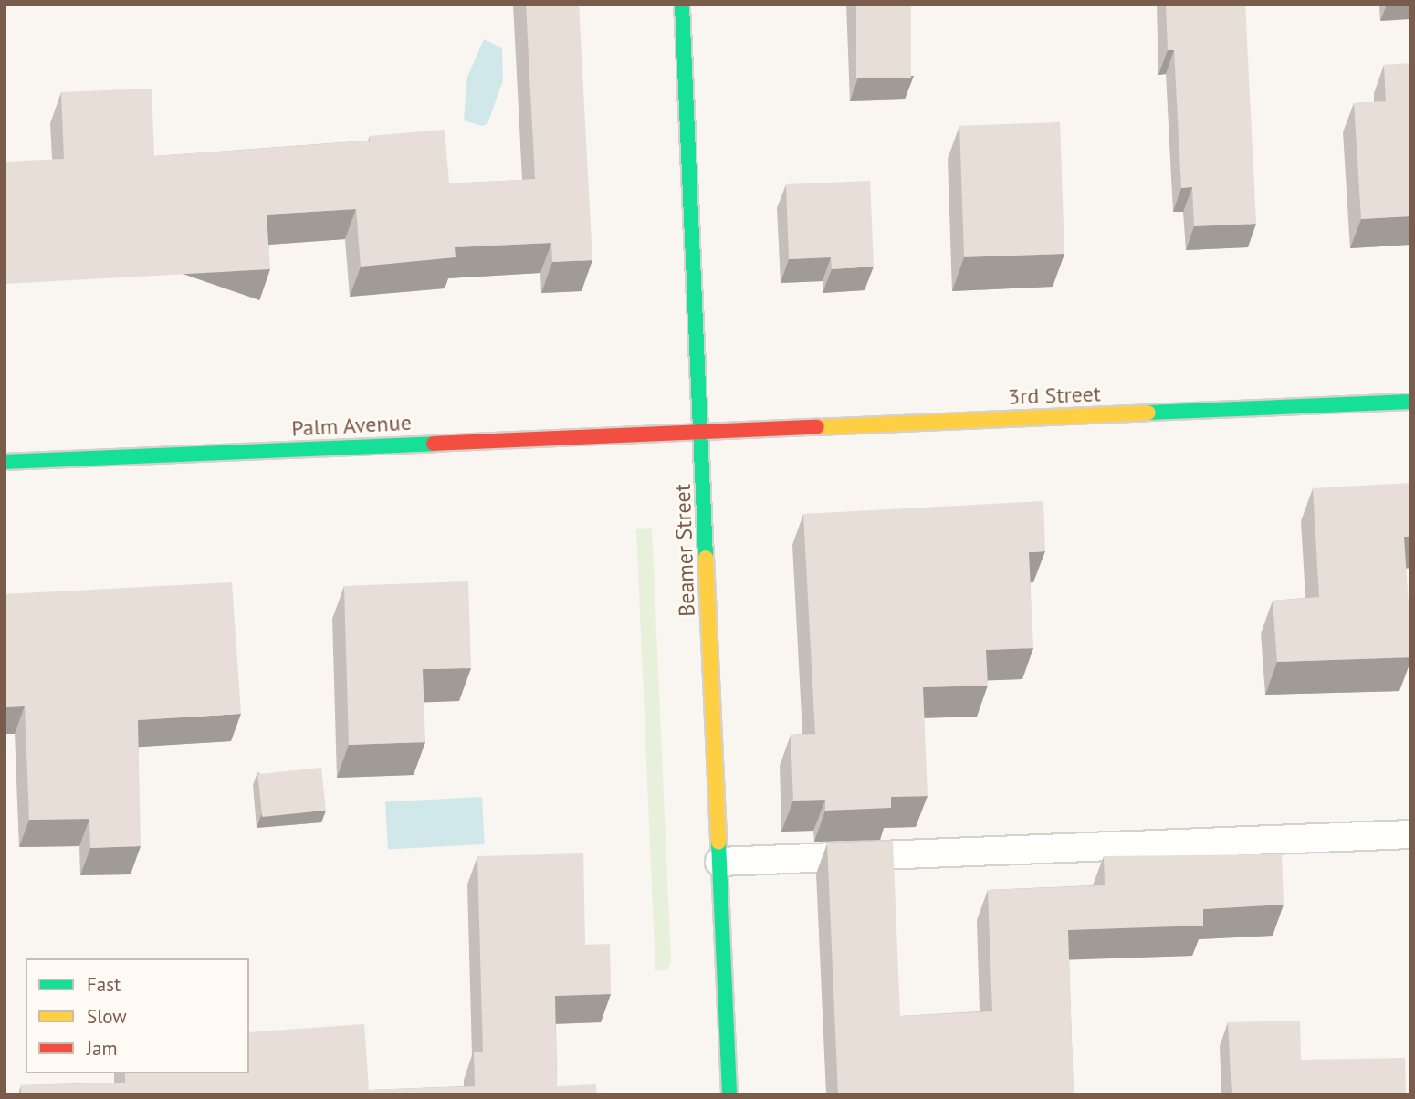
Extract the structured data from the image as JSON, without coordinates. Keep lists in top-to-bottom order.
{
  "streets": {
    "street": ["3rd Street", "Palm Avenue", "Beamer Street"]
  },
  "crossings": [
    ["3rd Street", "Palm Avenue"],
    ["3rd Street", "Beamer Street"],
    ["Palm Avenue", "Beamer Street"]
  ],
  "legend": ["Fast", "Slow", "Jam"]
}
